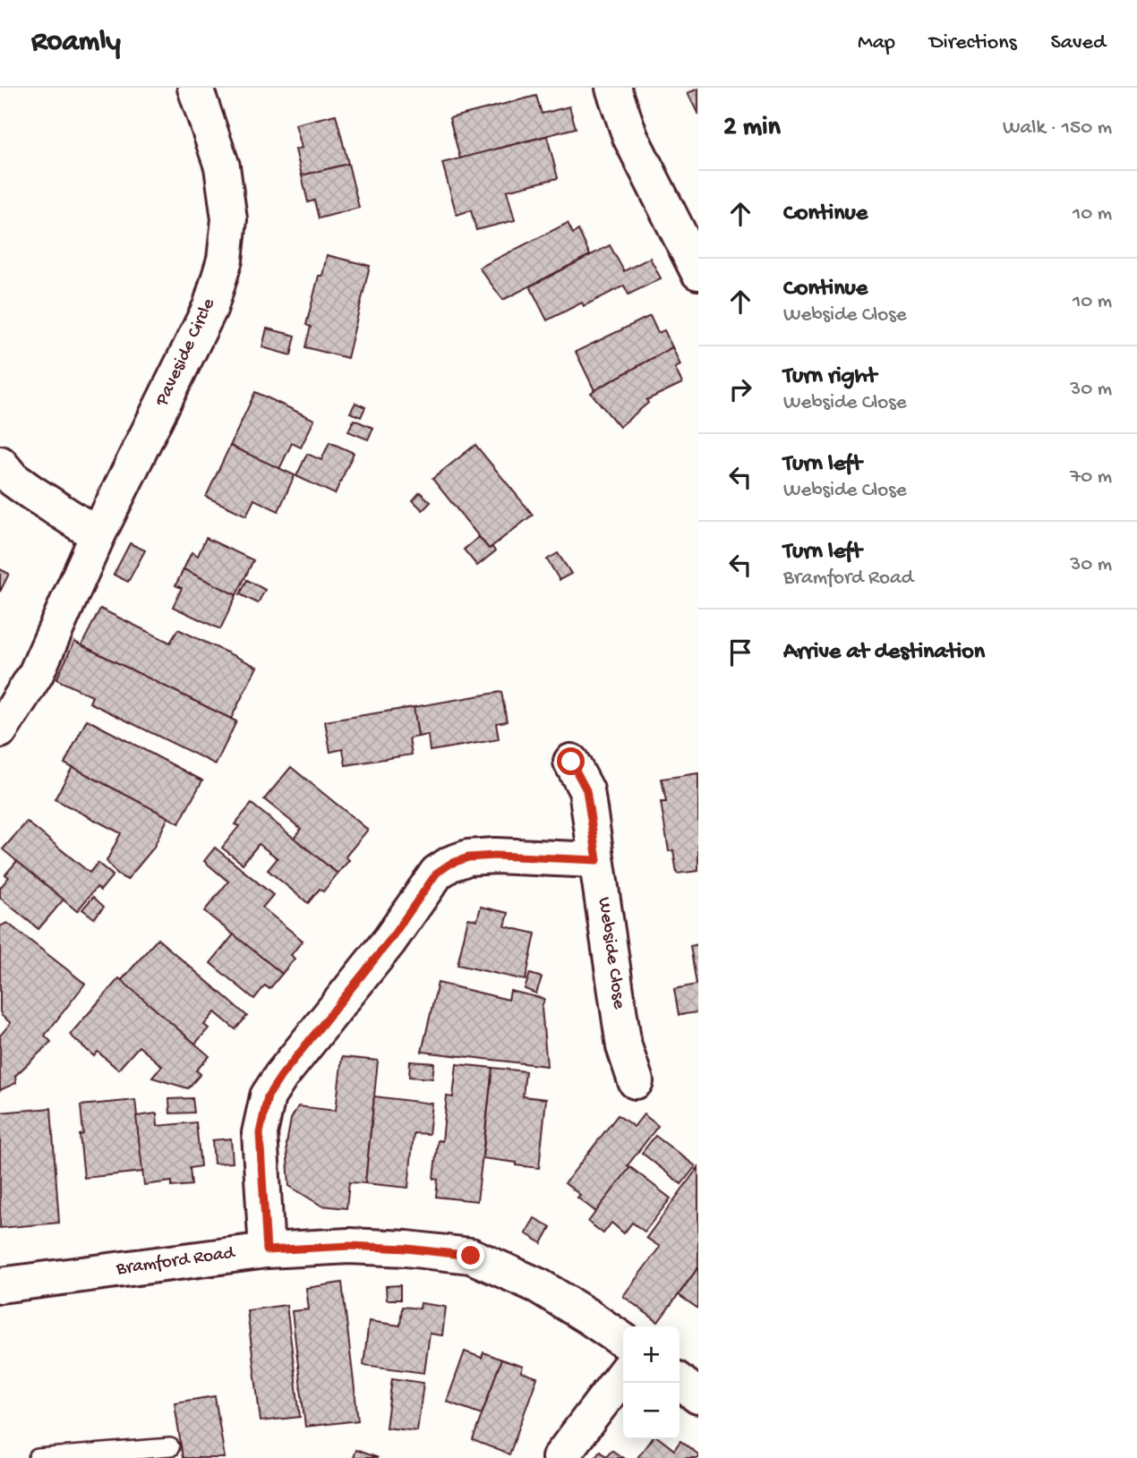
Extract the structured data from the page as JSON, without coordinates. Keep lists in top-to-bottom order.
{
  "streets": {
    "street": ["Paveside Circle", "Webside Close", "Bramford Road"]
  },
  "page": {
    "header": "Roamly",
    "nav": ["Map", "Directions", "Saved"],
    "heading": ["2 min", "Walk · 150 m"],
    "list": [
      ["Continue", "10 m"],
      ["Continue", "Webside Close", "10 m"],
      ["Turn right", "Webside Close", "30 m"],
      ["Turn left", "Webside Close", "70 m"],
      ["Turn left", "Bramford Road", "30 m"],
      "Arrive at destination"
    ],
    "map_buttons": ["+", "−"]
  }
}
